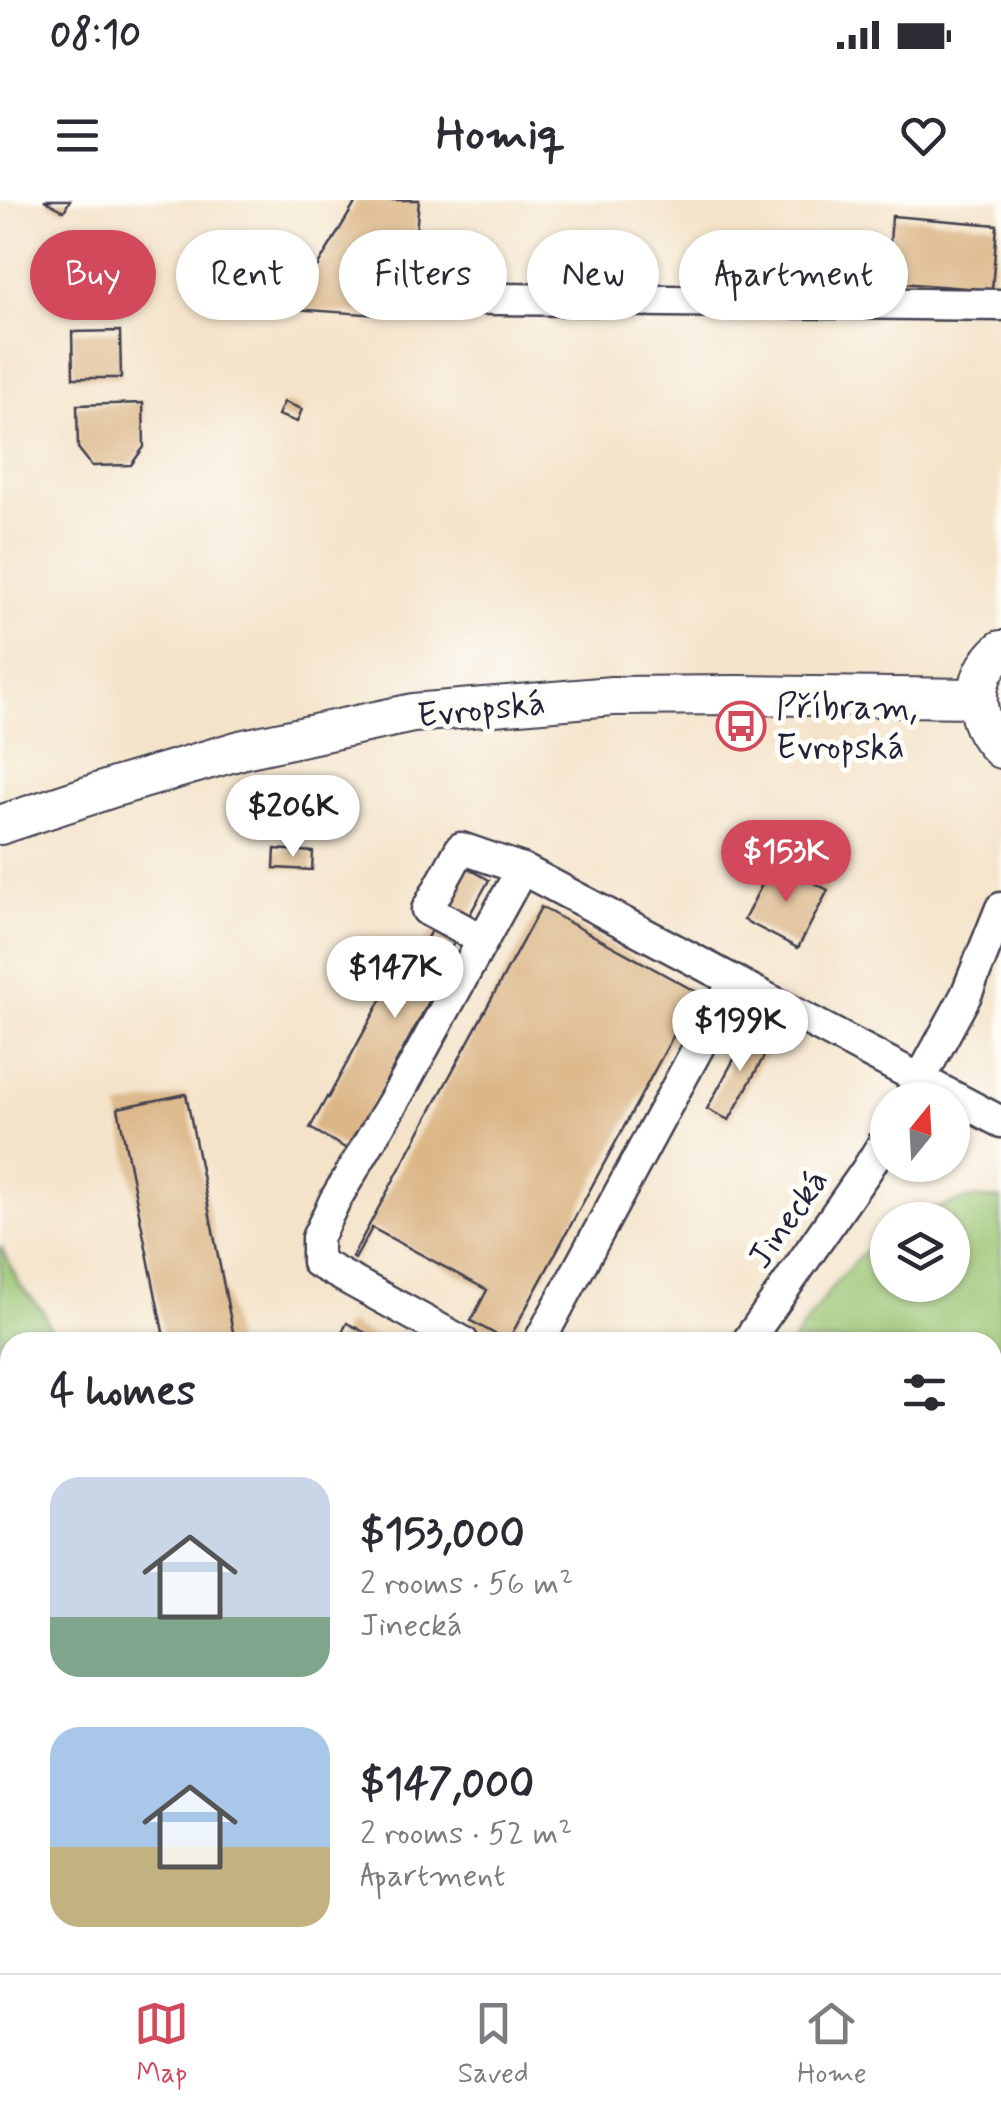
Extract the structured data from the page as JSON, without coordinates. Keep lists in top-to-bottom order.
{
  "streets": {
    "main road": ["Evropská"],
    "street": ["Jinecká"]
  },
  "places": {
    "bus stop": ["Příbram, Evropská"]
  },
  "north": "top",
  "page": {
    "status": "08:10",
    "header": "Homiq",
    "chip": [
      "Buy",
      "Rent",
      "Filters",
      "New",
      "Apartment"
    ],
    "price": [
      "$206K",
      "$153K",
      "$147K",
      "$199K"
    ],
    "heading": "4 homes",
    "list": [
      {
        "name": "$153,000",
        "note": "2 rooms · 56 m² · Jinecká"
      },
      {
        "name": "$147,000",
        "note": "2 rooms · 52 m² · Apartment"
      }
    ],
    "tabs": ["Map", "Saved", "Home"]
  }
}
